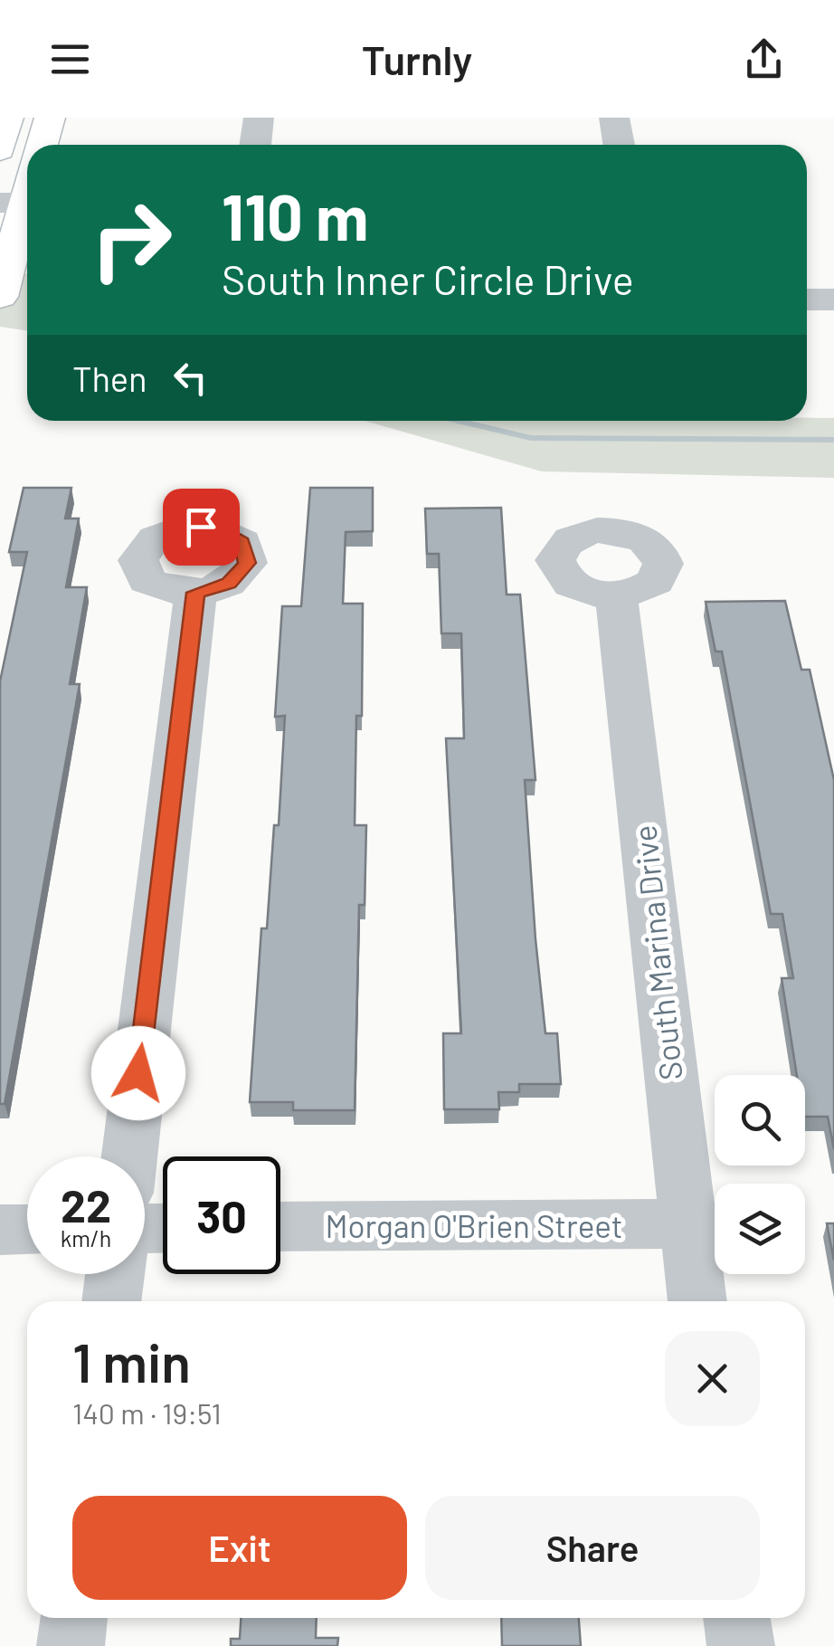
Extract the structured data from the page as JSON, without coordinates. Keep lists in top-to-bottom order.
{
  "streets": {
    "street": ["South Marina Drive", "Morgan O'Brien Street"]
  },
  "crossings": [
    ["South Marina Drive", "Morgan O'Brien Street"]
  ],
  "page": {
    "header": "Turnly",
    "turn": ["110 m", "South Inner Circle Drive"],
    "then": "Then",
    "speed": "22 km/h",
    "limit": "30",
    "heading": ["1 min", "140 m · 19:51"],
    "buttons": ["Exit", "Share"]
  }
}
